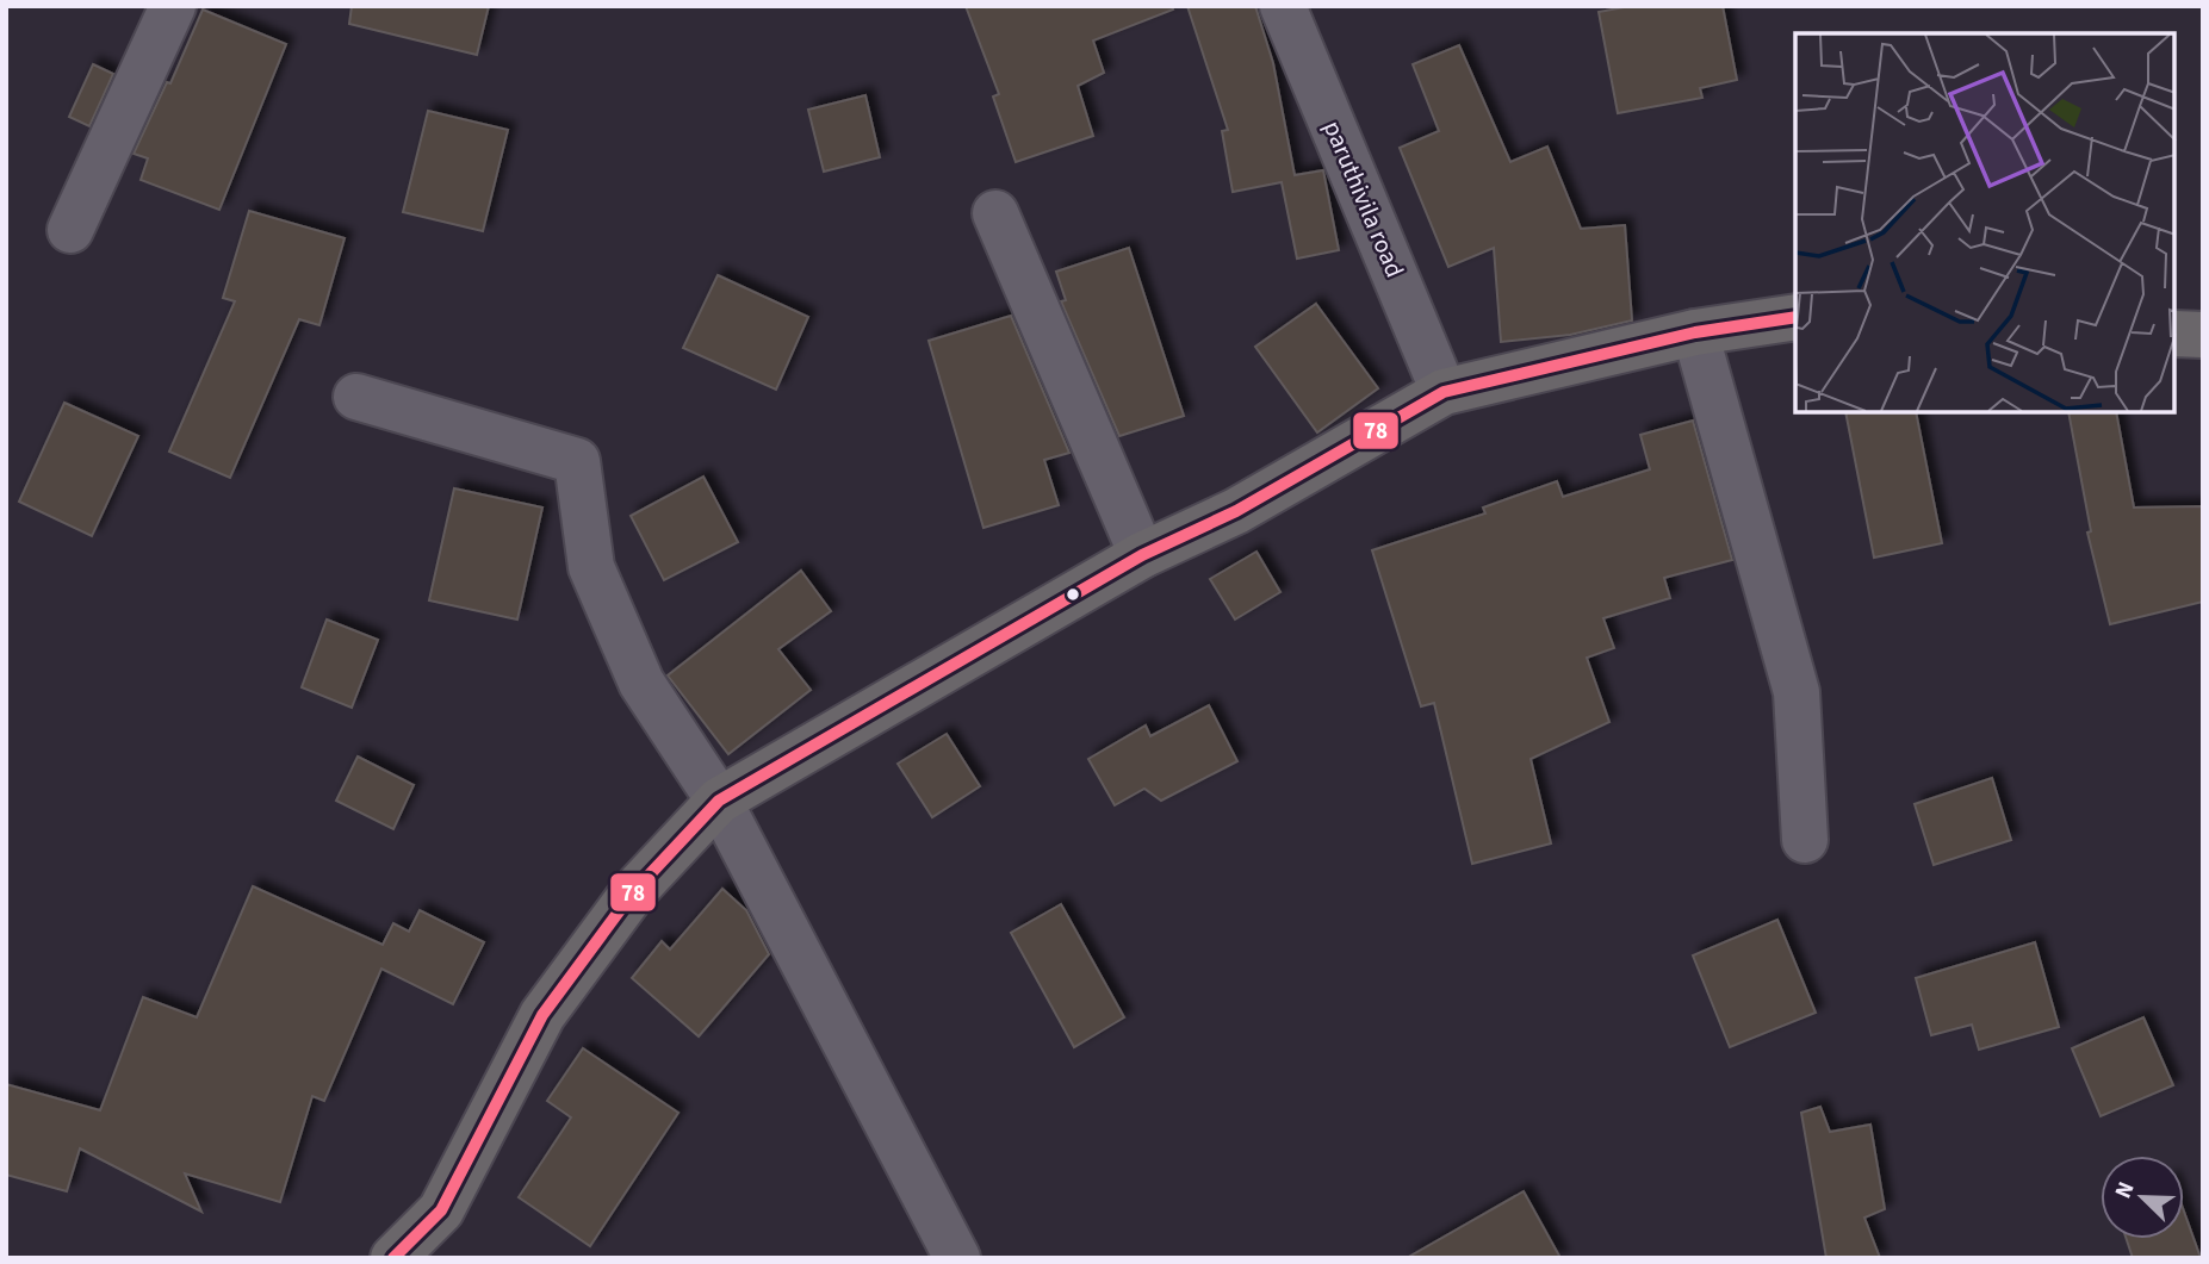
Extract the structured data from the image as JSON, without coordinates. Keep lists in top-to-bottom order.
{
  "streets": {
    "street": ["paruthivila road"]
  },
  "lines": ["transit line 78"],
  "north": "top left"
}
